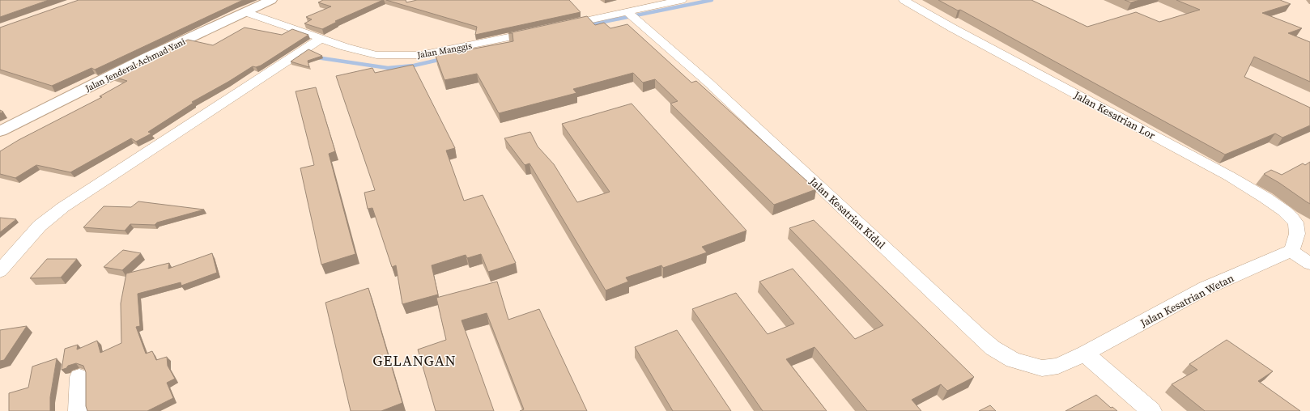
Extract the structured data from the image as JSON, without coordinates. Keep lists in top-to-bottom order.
{
  "streets": {
    "main road": ["Jalan Jenderal Achmad Yani"],
    "street": [
      "Jalan Manggis",
      "Jalan Kesatrian Lor",
      "Jalan Kesatrian Kidul",
      "Jalan Kesatrian Wetan"
    ]
  },
  "crossings": [
    ["Jalan Manggis", "Jalan Jenderal Achmad Yani"],
    ["Jalan Kesatrian Lor", "Jalan Kesatrian Wetan"],
    ["Jalan Kesatrian Kidul", "Jalan Kesatrian Wetan"]
  ],
  "districts": ["GELANGAN"]
}
